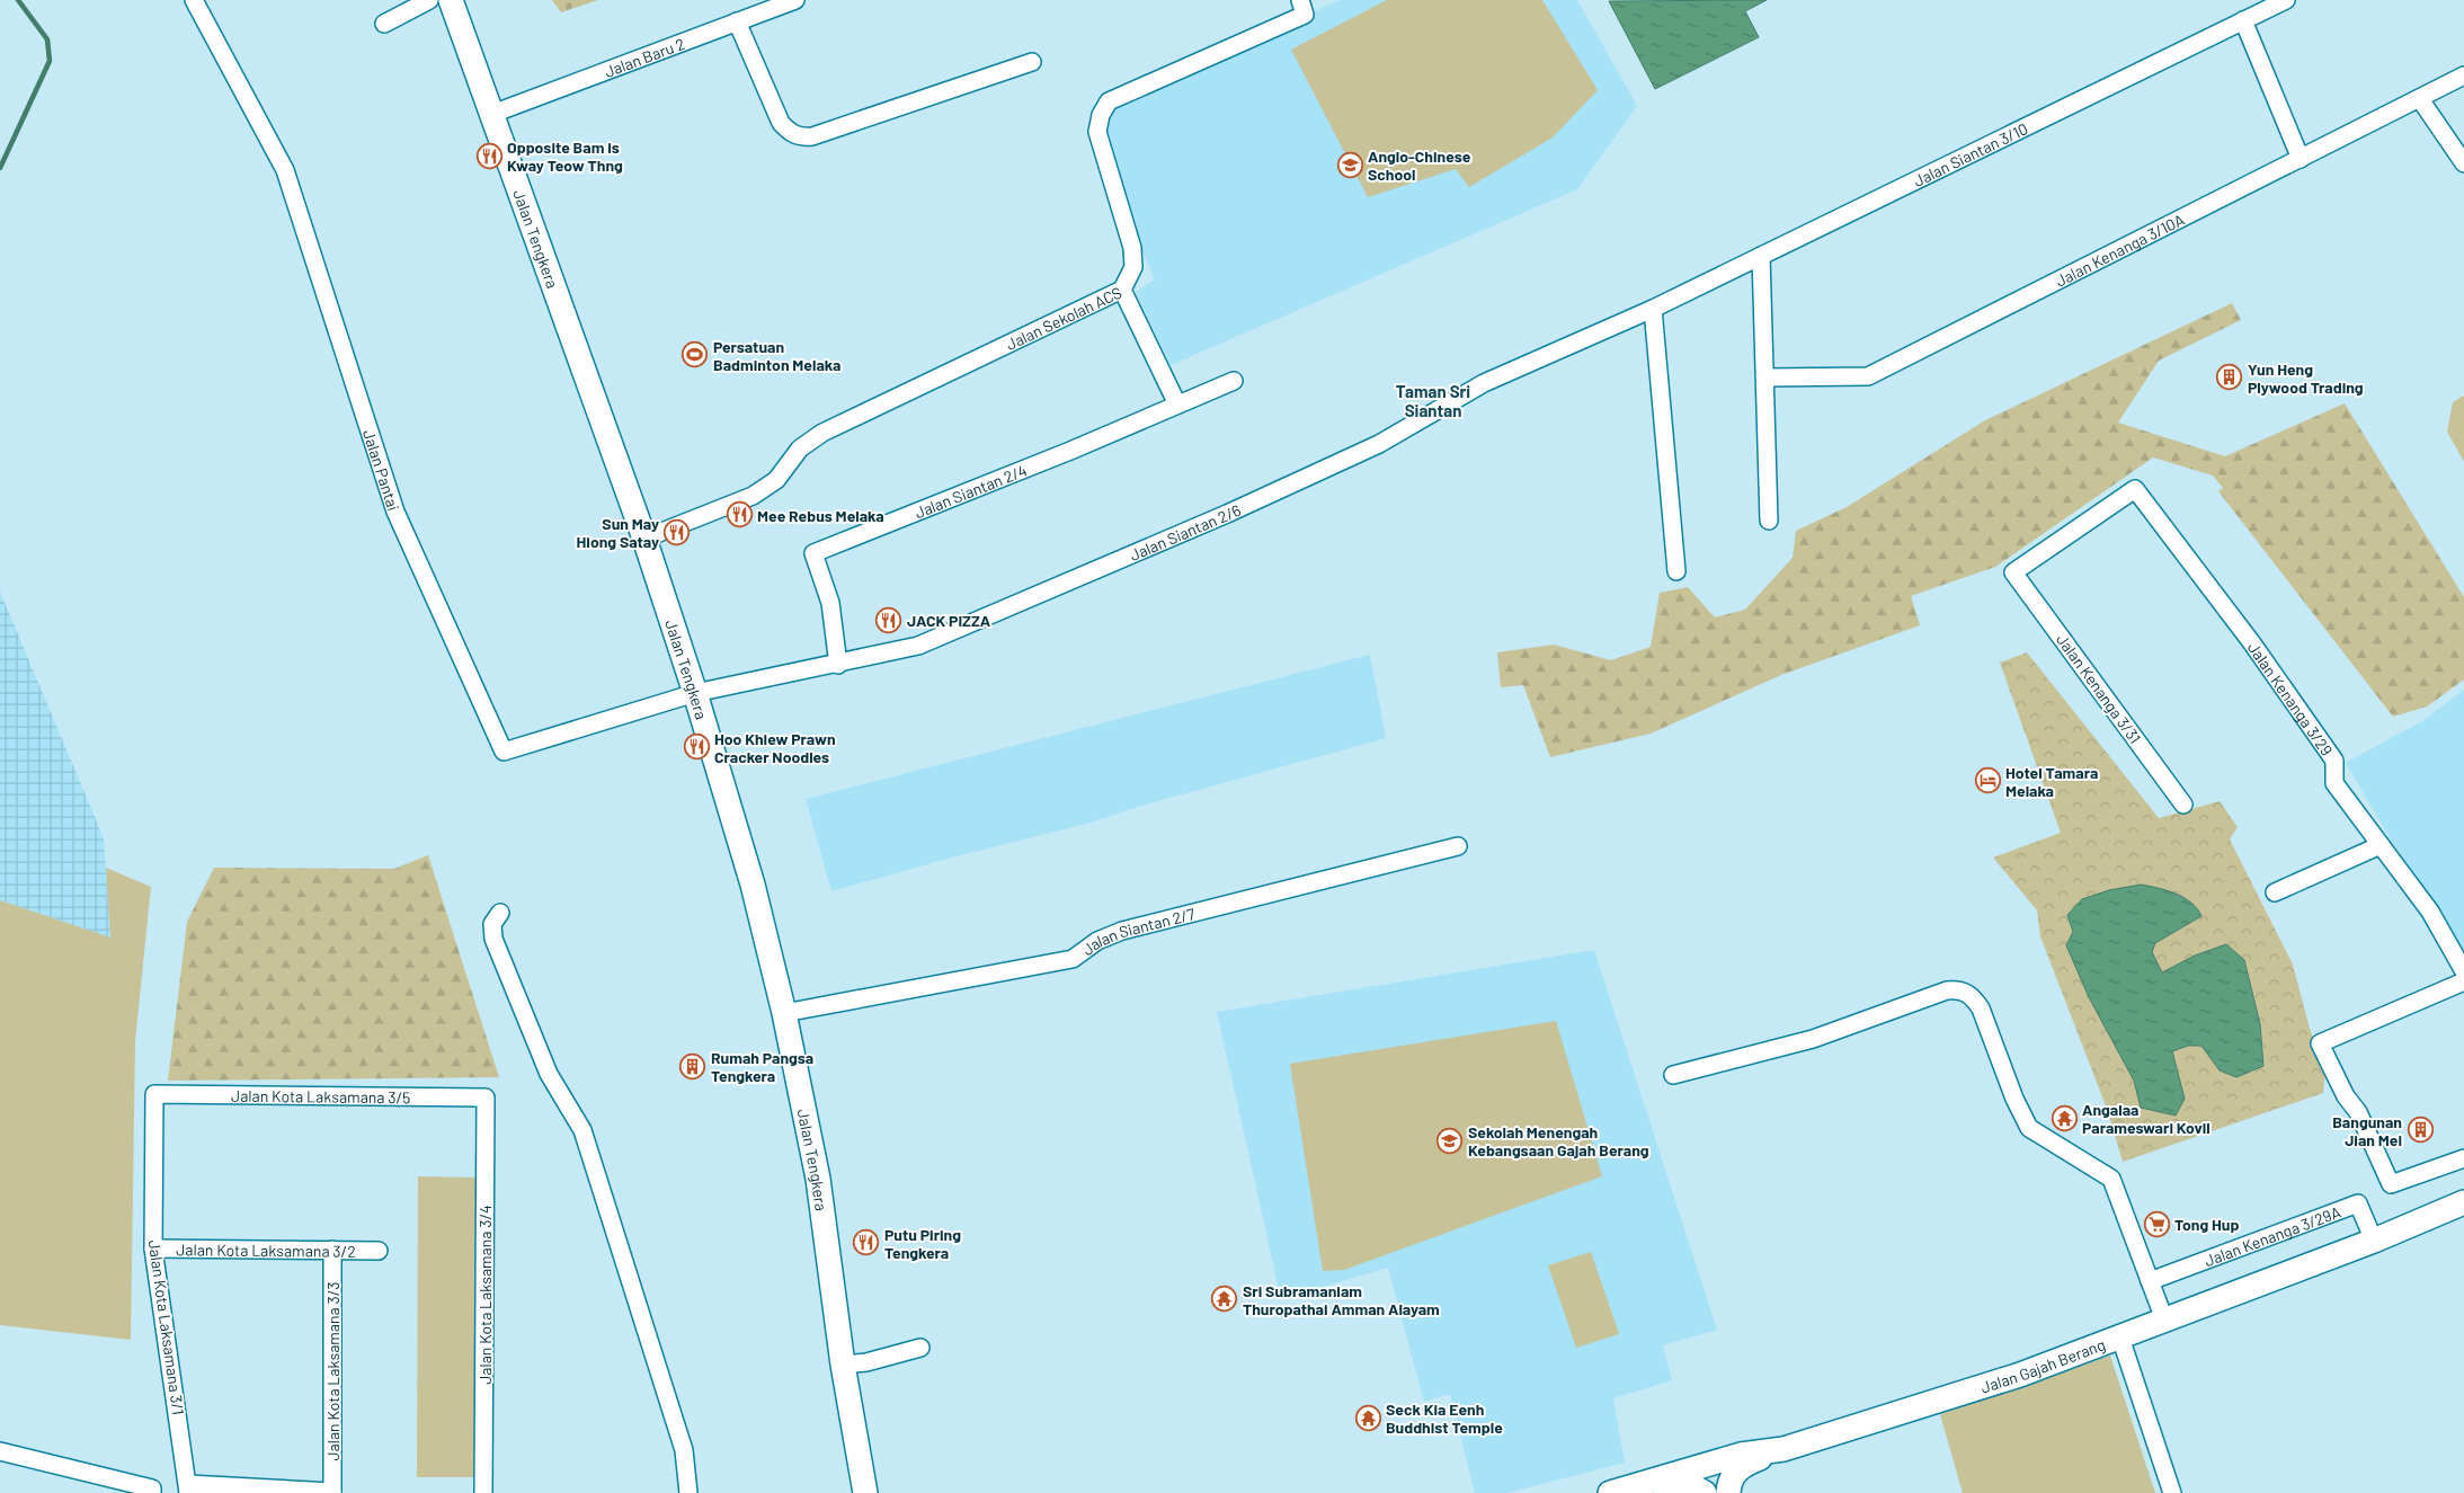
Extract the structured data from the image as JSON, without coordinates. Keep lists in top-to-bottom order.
{
  "streets": {
    "main road": ["Jalan Tengkera", "Jalan Gajah Berang"],
    "street": [
      "Jalan Baru 2",
      "Jalan Siantan 3/10",
      "Jalan Kenanga 3/10A",
      "Jalan Sekolah ACS",
      "Jalan Pantai",
      "Jalan Siantan 2/4",
      "Jalan Siantan 2/6",
      "Jalan Kenanga 3/31",
      "Jalan Kenanga 3/29",
      "Jalan Siantan 2/7",
      "Jalan Kota Laksamana 3/5",
      "Jalan Kenanga 3/29A",
      "Jalan Kota Laksamana 3/2",
      "Jalan Kota Laksamana 3/4",
      "Jalan Kota Laksamana 3/1",
      "Jalan Kota Laksamana 3/3"
    ]
  },
  "crossings": [
    ["Jalan Baru 2", "Jalan Tengkera"],
    ["Jalan Siantan 3/10", "Jalan Siantan 2/6"],
    ["Jalan Tengkera", "Jalan Sekolah ACS"],
    ["Jalan Tengkera", "Jalan Pantai"],
    ["Jalan Tengkera", "Jalan Siantan 2/6"],
    ["Jalan Tengkera", "Jalan Siantan 2/7"],
    ["Jalan Pantai", "Jalan Siantan 2/6"],
    ["Jalan Siantan 2/4", "Jalan Siantan 2/6"],
    ["Jalan Kenanga 3/31", "Jalan Kenanga 3/29"],
    ["Jalan Kota Laksamana 3/5", "Jalan Kota Laksamana 3/4"],
    ["Jalan Kota Laksamana 3/5", "Jalan Kota Laksamana 3/1"],
    ["Jalan Kenanga 3/29A", "Jalan Gajah Berang"],
    ["Jalan Kota Laksamana 3/2", "Jalan Kota Laksamana 3/1"],
    ["Jalan Kota Laksamana 3/2", "Jalan Kota Laksamana 3/3"]
  ],
  "districts": ["Taman Sri Siantan"],
  "places": {
    "restaurant": [
      "Opposite Bam is Kway Teow Thng",
      "Mee Rebus Melaka",
      "Sun May Hiong Satay",
      "JACK PIZZA",
      "Hoo Khiew Prawn Cracker Noodles",
      "Putu Piring Tengkera"
    ],
    "school or university": ["Anglo-Chinese School", "Sekolah Menengah Kebangsaan Gajah Berang"],
    "sports": ["Persatuan Badminton Melaka"],
    "building": ["Yun Heng Plywood Trading", "Rumah Pangsa Tengkera", "Bangunan Jian Mei"],
    "hotel": ["Hotel Tamara Melaka"],
    "temple": ["Angalaa Parameswari Kovil", "Sri Subramaniam Thuropathai Amman Alayam", "Seck Kia Eenh Buddhist Temple"],
    "supermarket": ["Tong Hup"]
  }
}
